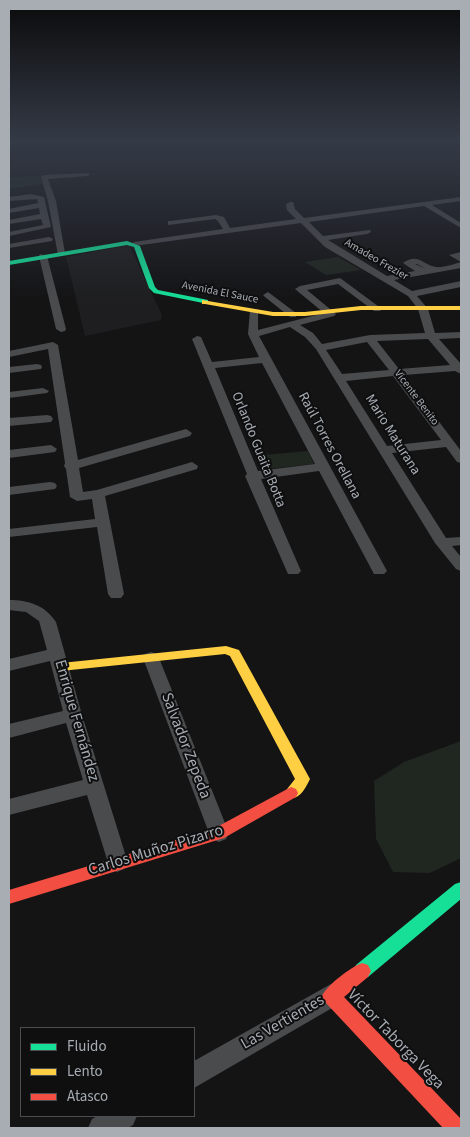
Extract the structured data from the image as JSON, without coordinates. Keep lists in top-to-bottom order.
{
  "streets": {
    "street": [
      "Amadeo Frezier",
      "Avenida El Sauce",
      "Vicente Benito",
      "Mario Maturana",
      "Raúl Torres Orellana",
      "Orlando Guaita Botta",
      "Enrique Fernández",
      "Salvador Zepeda",
      "Carlos Muñoz Pizarro",
      "Las Vertientes",
      "Víctor Taborga Vega"
    ]
  },
  "crossings": [
    ["Amadeo Frezier", "Avenida El Sauce"],
    ["Avenida El Sauce", "Mario Maturana"],
    ["Avenida El Sauce", "Raúl Torres Orellana"],
    ["Enrique Fernández", "Carlos Muñoz Pizarro"],
    ["Salvador Zepeda", "Carlos Muñoz Pizarro"],
    ["Las Vertientes", "Víctor Taborga Vega"]
  ],
  "legend": ["Fluido", "Lento", "Atasco"]
}
